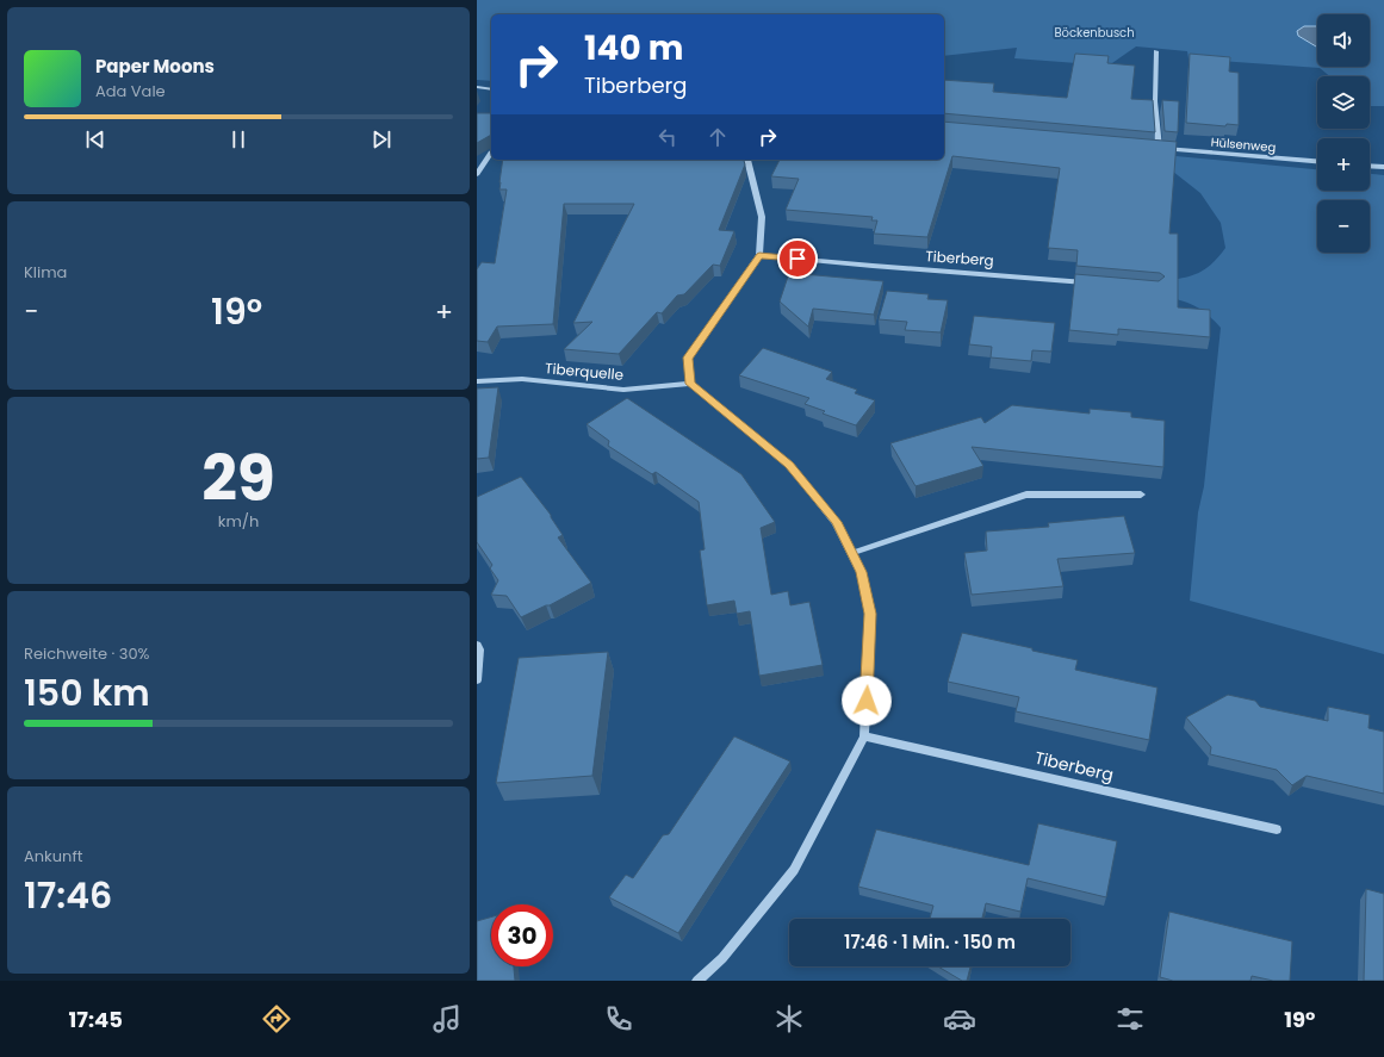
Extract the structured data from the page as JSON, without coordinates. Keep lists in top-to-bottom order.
{
  "streets": {
    "street": ["Hülsenweg", "Tiberberg", "Tiberquelle"]
  },
  "parks": ["Böckenbusch"],
  "page": {
    "map_buttons": ["+", "−"],
    "turn": ["140 m", "Tiberberg"],
    "song": ["Paper Moons", "Ada Vale"],
    "tile": [
      "Klima",
      ["29", "km/h"],
      ["Reichweite · 30%", "150 km"],
      ["Ankunft", "17:46"]
    ],
    "heat": ["−", "19°", "+"],
    "limit": "30",
    "trip": "17:46 · 1 Min. · 150 m",
    "tabs": ["17:45", "19°"]
  }
}
